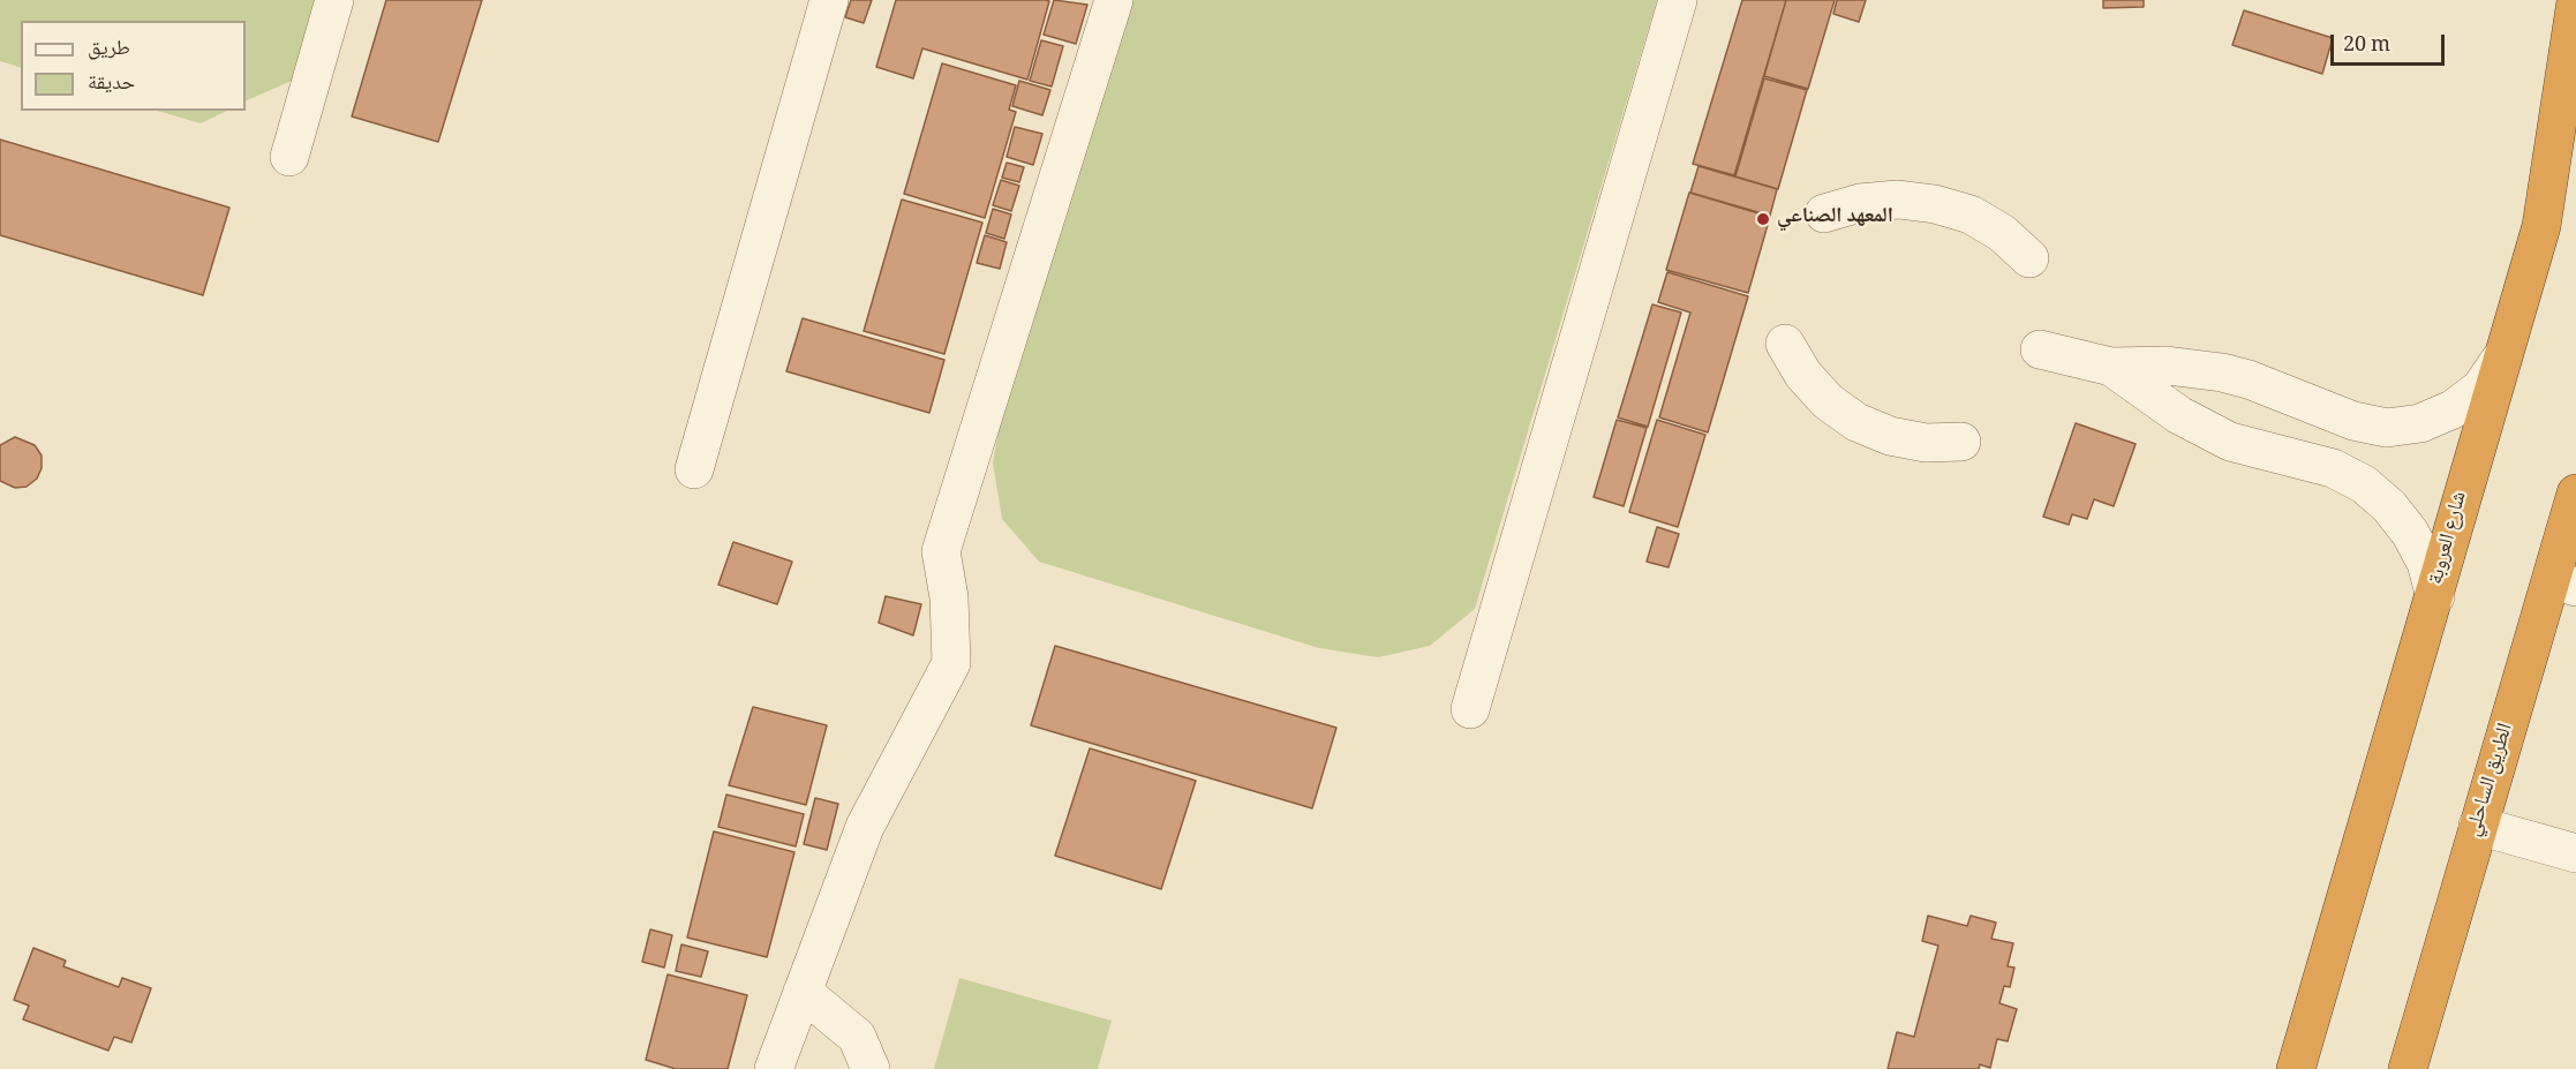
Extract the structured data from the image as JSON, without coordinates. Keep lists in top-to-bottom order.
{
  "streets": {
    "highway": ["شارع العروبة", "الطريق الساحلي"]
  },
  "places": ["المعهد الصناعي"],
  "legend": ["طريق", "حديقة"],
  "scale_bar": "20 m"
}
